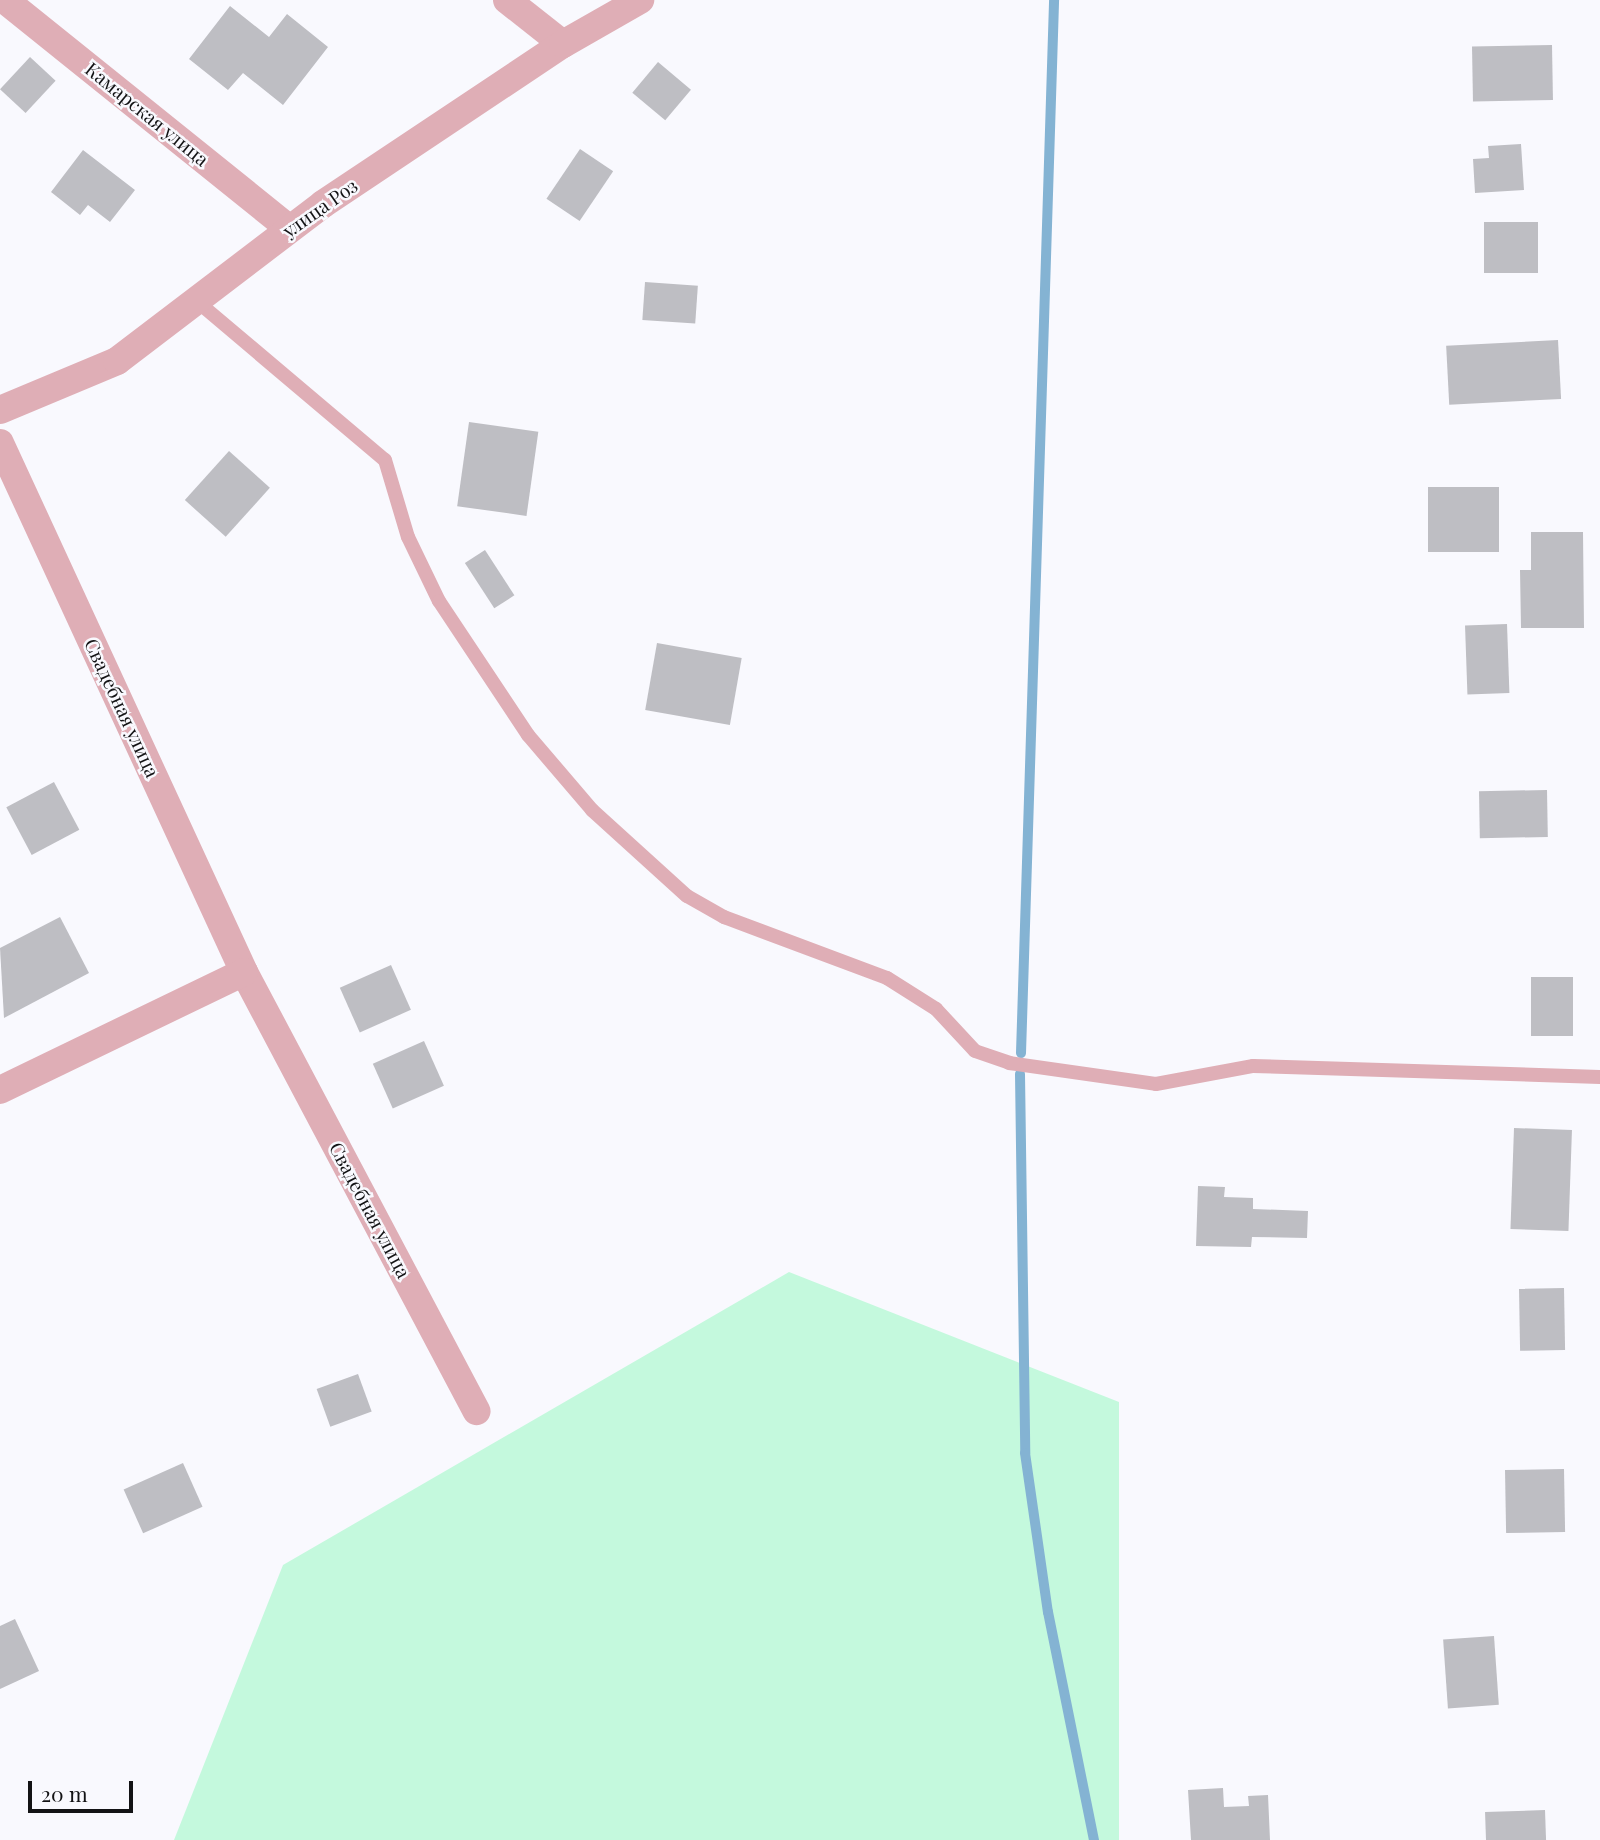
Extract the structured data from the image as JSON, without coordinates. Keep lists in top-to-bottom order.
{
  "streets": {
    "street": ["Камарская улица", "улица Роз", "Свадебная улица"]
  },
  "crossings": [
    ["Камарская улица", "улица Роз"]
  ],
  "scale_bar": "20 m"
}
